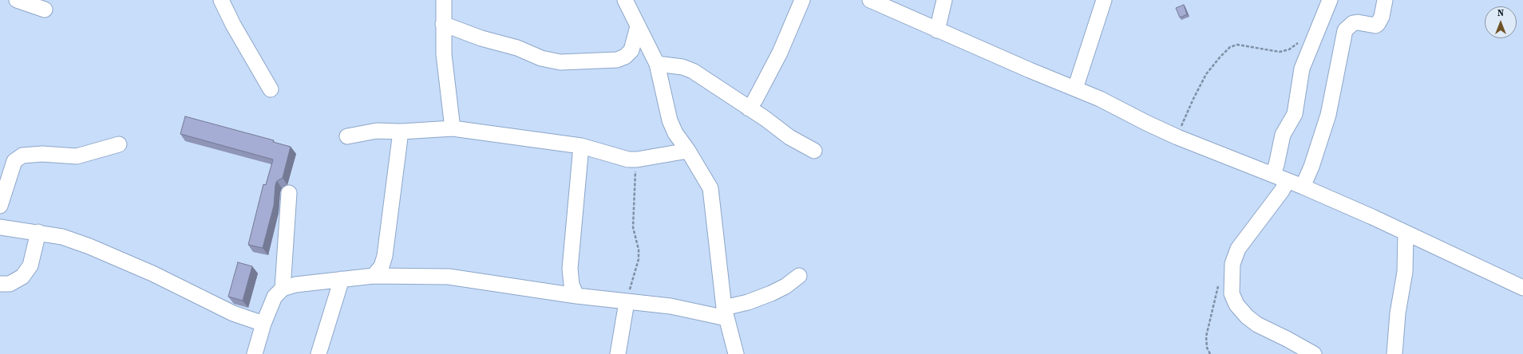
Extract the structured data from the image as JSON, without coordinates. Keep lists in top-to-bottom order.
{
  "north": "top"
}
